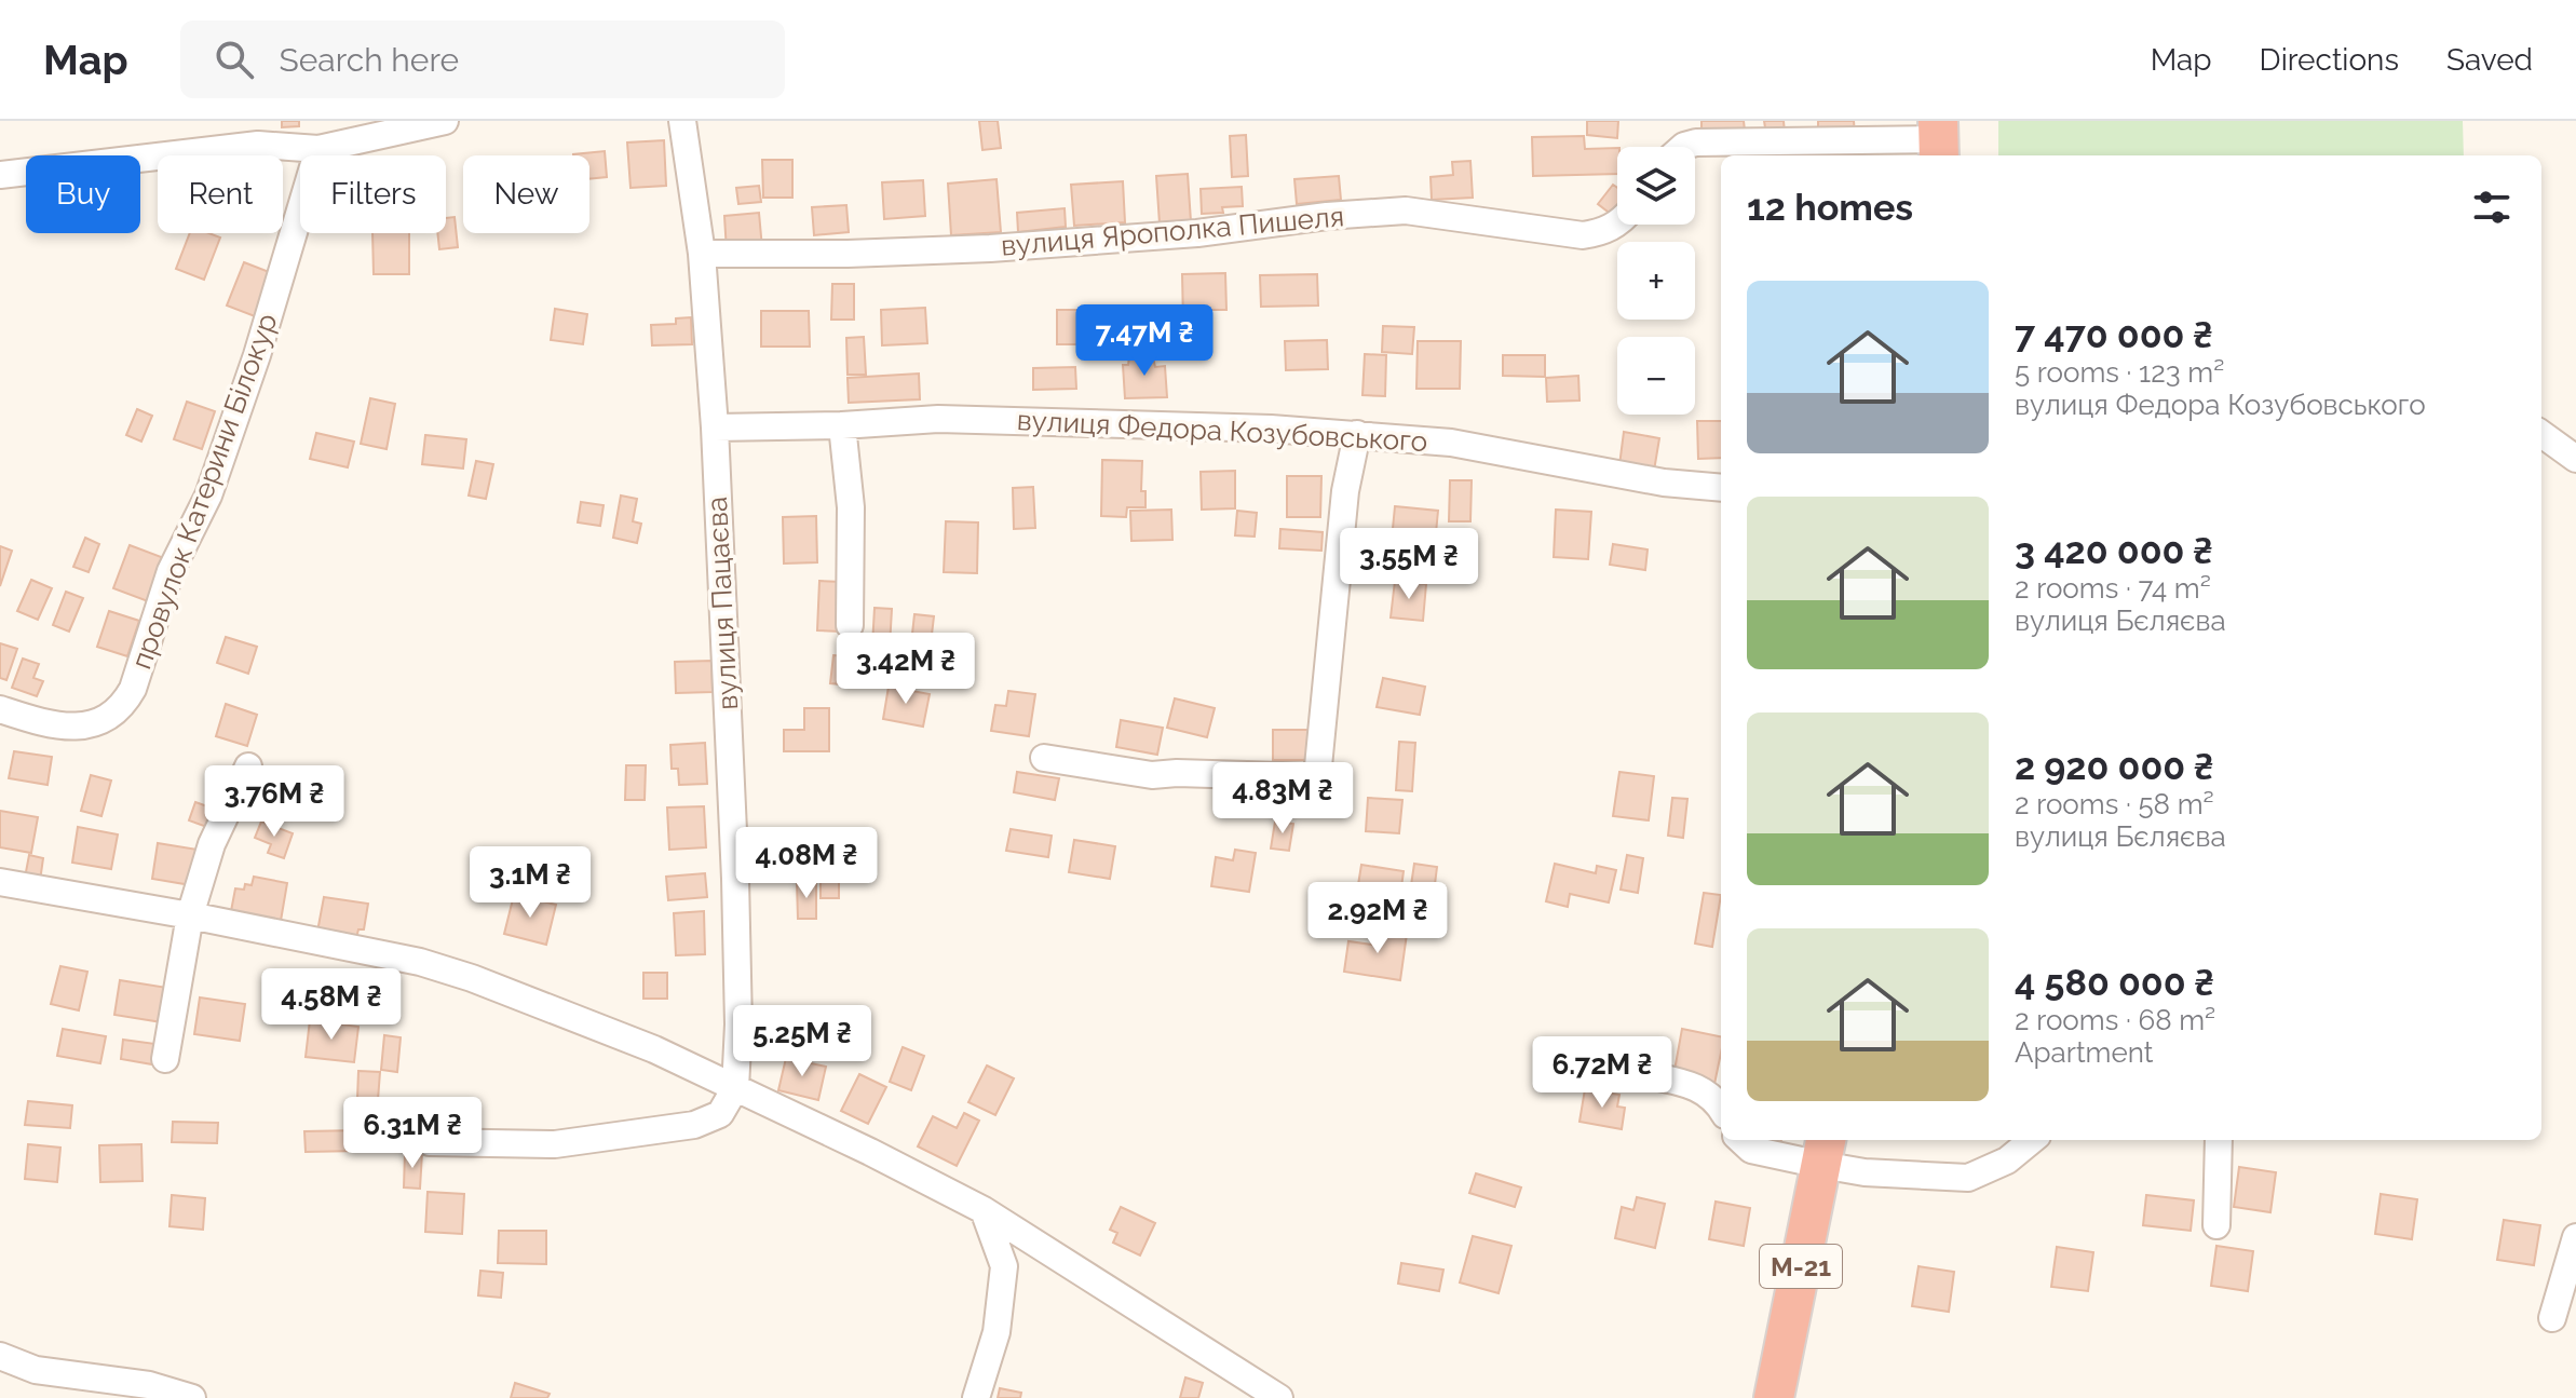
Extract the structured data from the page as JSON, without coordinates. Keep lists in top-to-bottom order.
{
  "streets": {
    "highway": ["М-21"],
    "street": [
      "вулиця Ярополка Пишеля",
      "вулиця Федора Козубовського",
      "провулок Катерини Білокур",
      "вулиця Пацаєва"
    ]
  },
  "crossings": [
    ["вулиця Ярополка Пишеля", "вулиця Пацаєва"],
    ["вулиця Федора Козубовського", "вулиця Пацаєва"]
  ],
  "page": {
    "header": "Map",
    "search": "Search here",
    "nav": ["Map", "Directions", "Saved"],
    "map_buttons": ["+", "−"],
    "chip": [
      "Buy",
      "Rent",
      "Filters",
      "New"
    ],
    "heading": "12 homes",
    "list": [
      {
        "name": "7 470 000 ₴",
        "note": "5 rooms · 123 m² · вулиця Федора Козубовського"
      },
      {
        "name": "3 420 000 ₴",
        "note": "2 rooms · 74 m² · вулиця Бєляєва"
      },
      {
        "name": "2 920 000 ₴",
        "note": "2 rooms · 58 m² · вулиця Бєляєва"
      },
      {
        "name": "4 580 000 ₴",
        "note": "2 rooms · 68 m² · Apartment"
      }
    ],
    "price": [
      "7.47M ₴",
      "3.55M ₴",
      "3.42M ₴",
      "4.83M ₴",
      "3.76M ₴",
      "4.08M ₴",
      "3.1M ₴",
      "2.92M ₴",
      "4.58M ₴",
      "5.25M ₴",
      "6.72M ₴",
      "6.31M ₴"
    ]
  }
}
